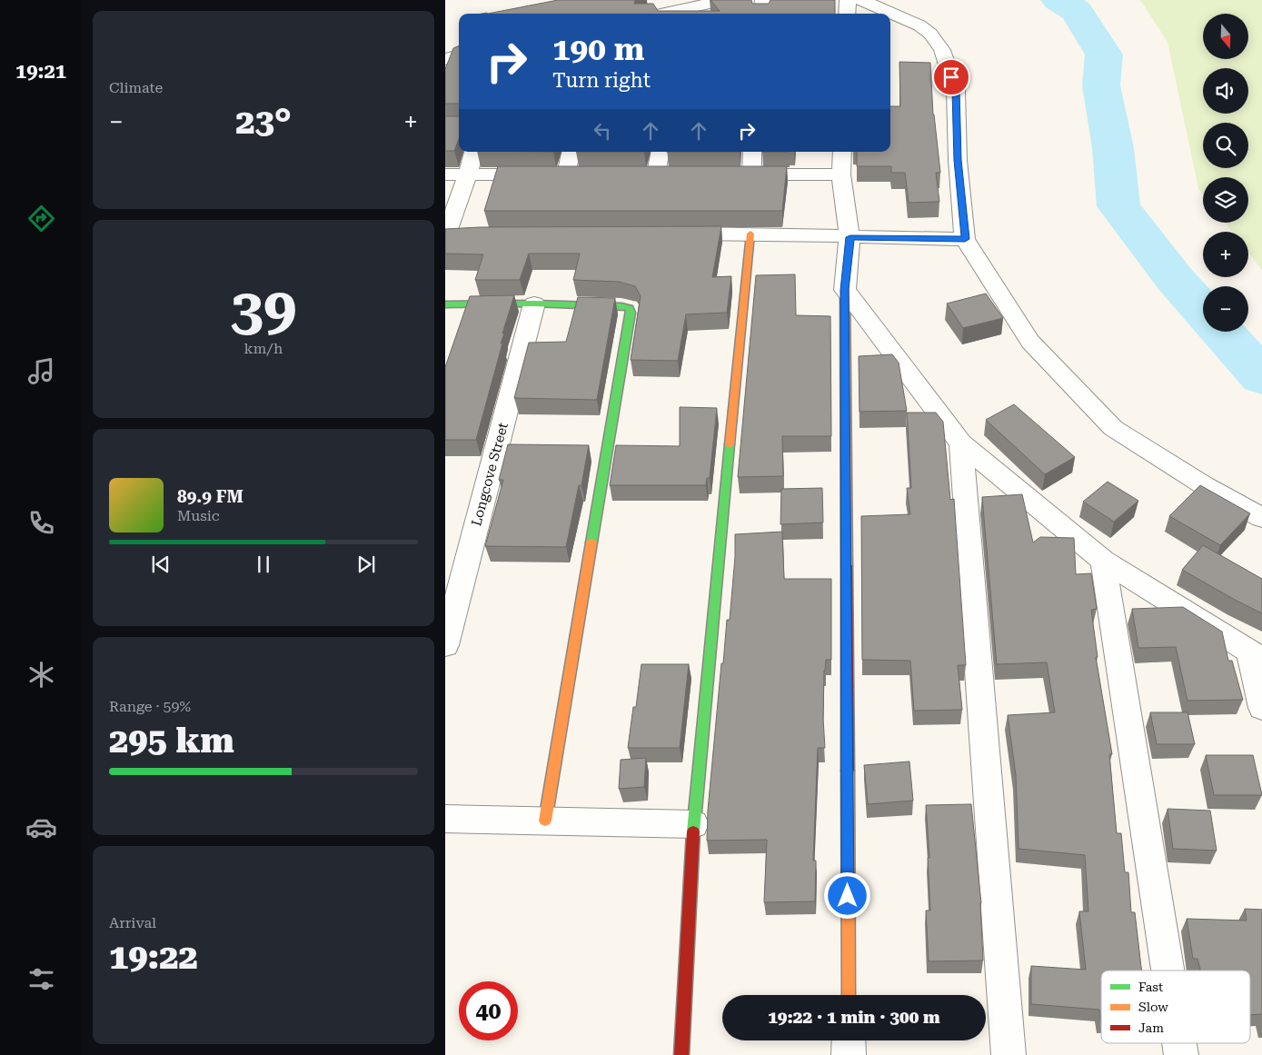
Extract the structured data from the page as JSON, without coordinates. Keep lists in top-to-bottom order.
{
  "streets": {
    "street": ["Longcove Street"]
  },
  "legend": ["Fast", "Slow", "Jam"],
  "north": "bottom",
  "page": {
    "tabs": "19:21",
    "tile": [
      "Climate",
      ["39", "km/h"],
      ["Range · 59%", "295 km"],
      ["Arrival", "19:22"]
    ],
    "map_buttons": ["+", "−"],
    "turn": ["190 m", "Turn right"],
    "heat": ["−", "23°", "+"],
    "song": ["89.9 FM", "Music"],
    "limit": "40",
    "trip": "19:22 · 1 min · 300 m"
  }
}
